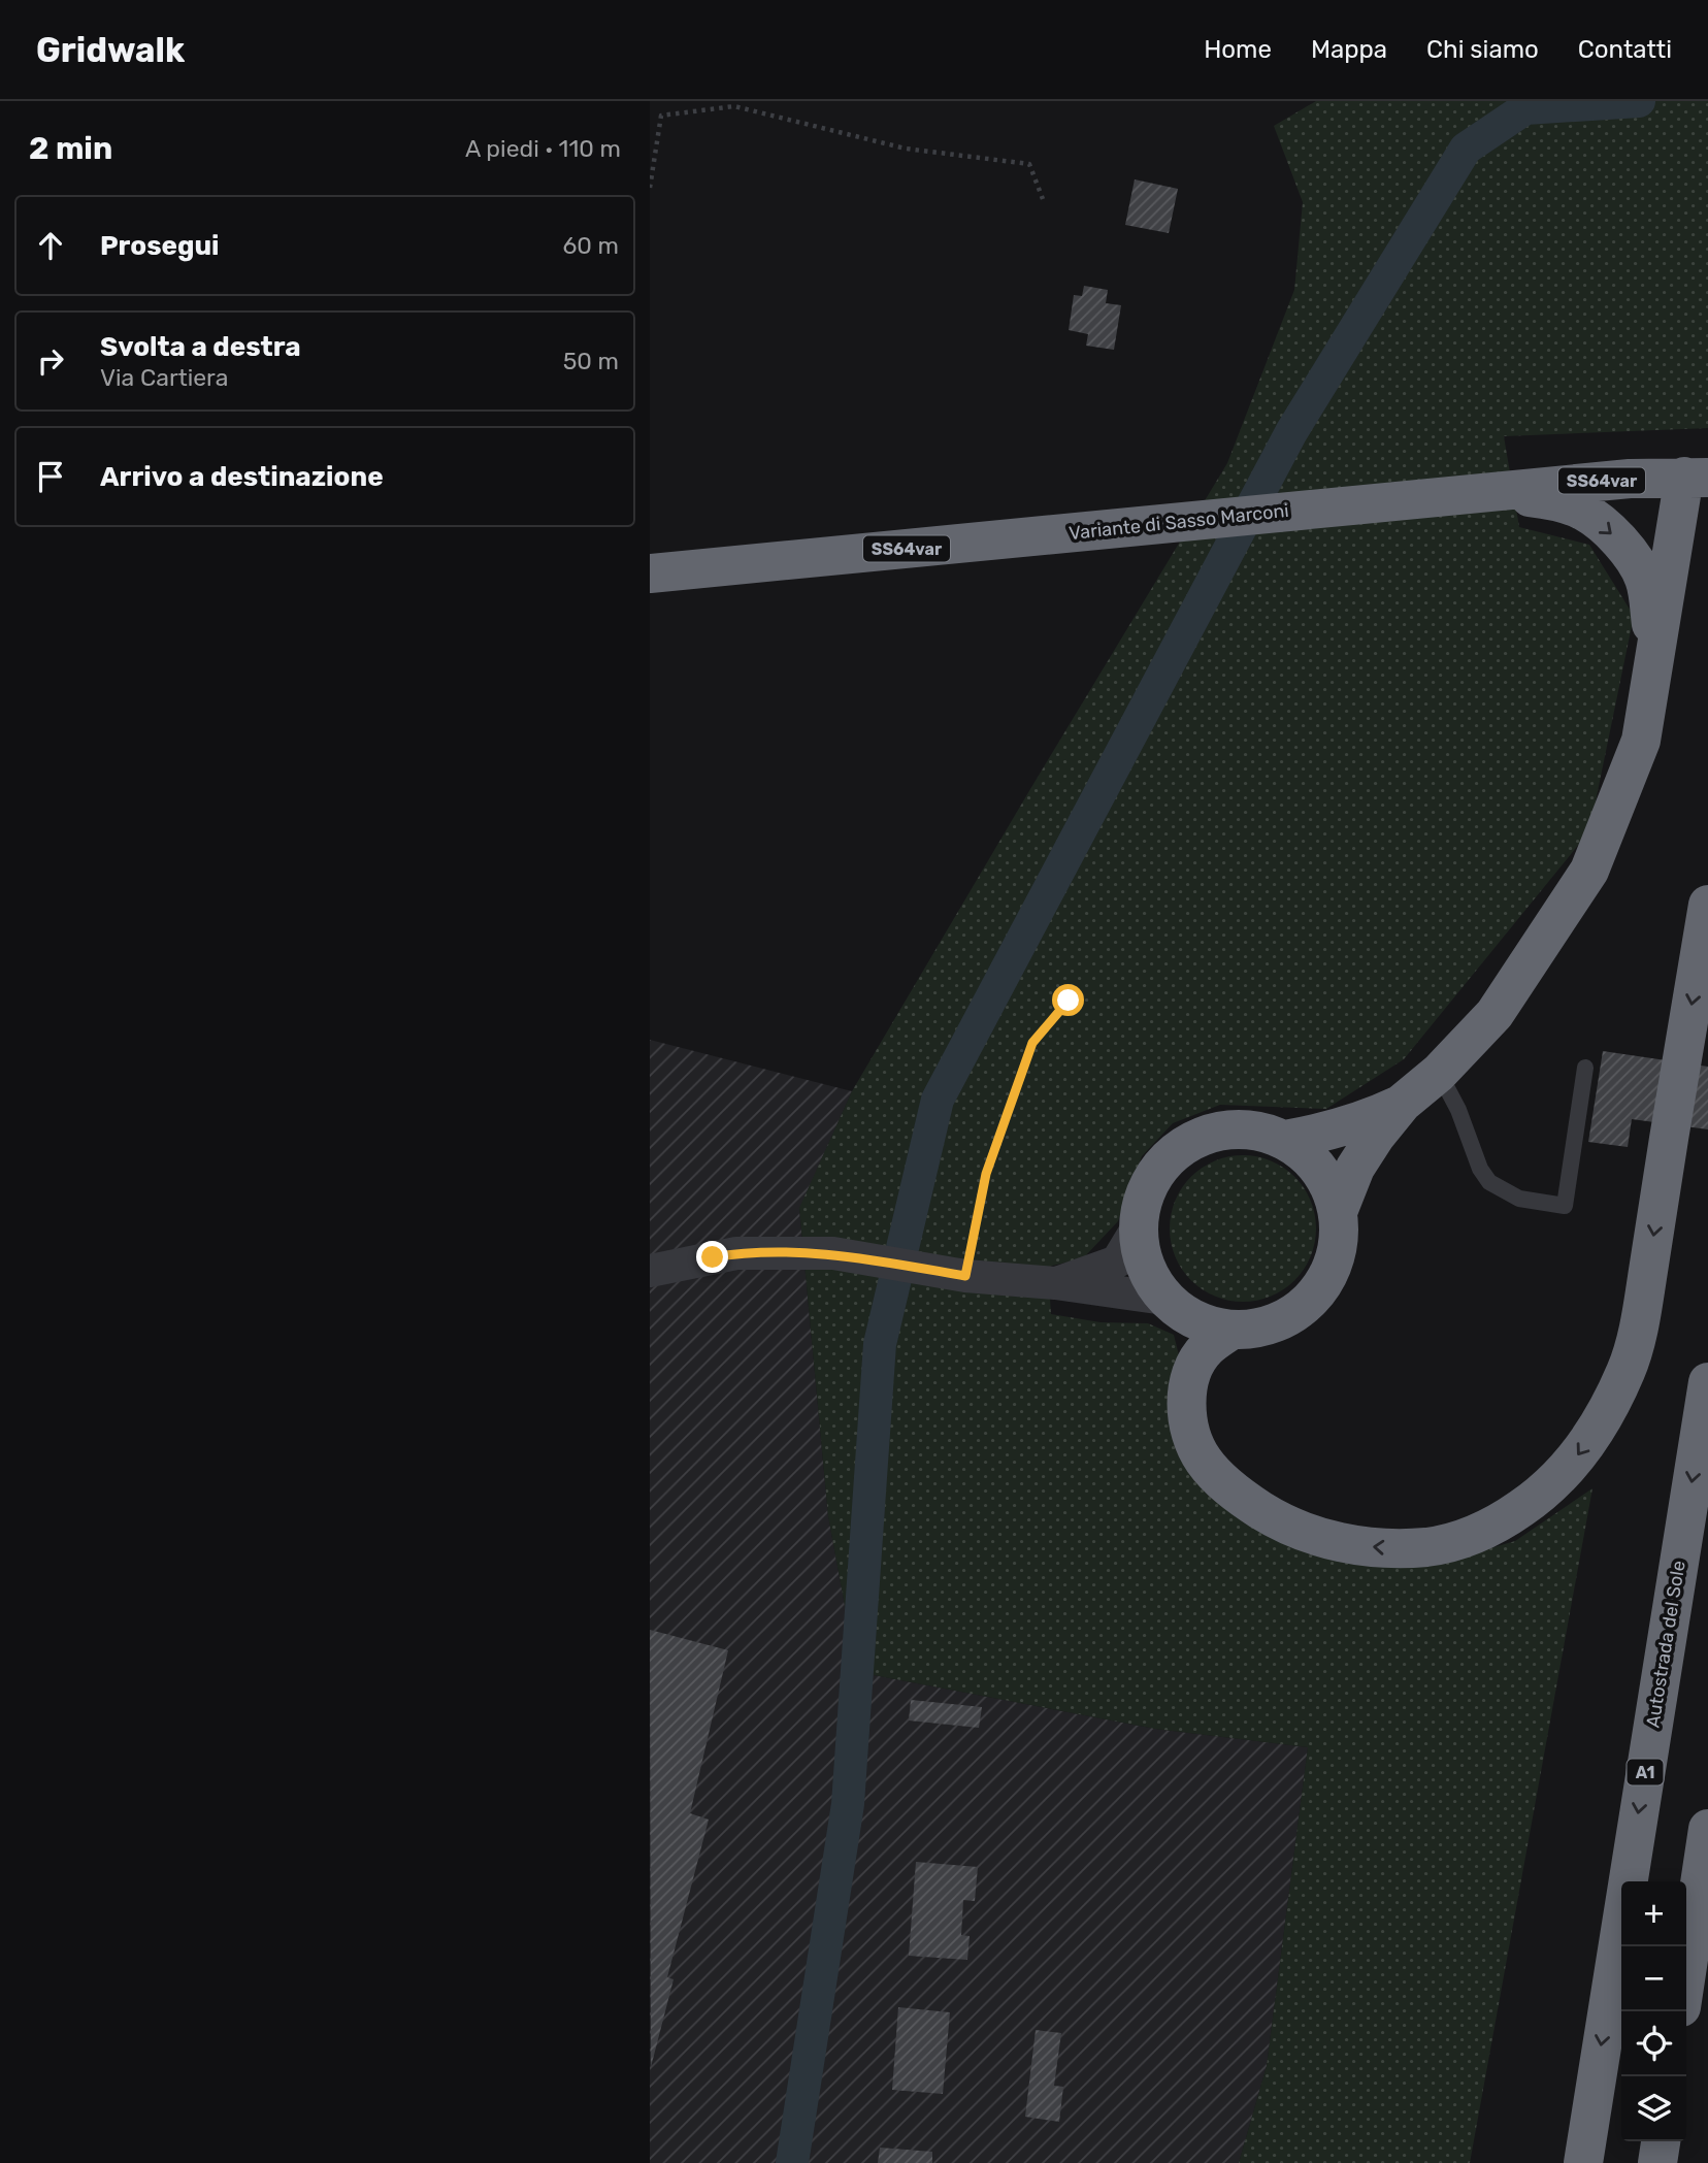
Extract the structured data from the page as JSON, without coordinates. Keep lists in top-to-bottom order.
{
  "streets": {
    "highway": [
      "SS64var",
      "Variante di Sasso Marconi",
      "Autostrada del Sole",
      "A1"
    ]
  },
  "one_way": ["Autostrada del Sole"],
  "page": {
    "header": "Gridwalk",
    "nav": [
      "Home",
      "Mappa",
      "Chi siamo",
      "Contatti"
    ],
    "heading": ["2 min", "A piedi · 110 m"],
    "list": [
      ["Prosegui", "60 m"],
      ["Svolta a destra", "Via Cartiera", "50 m"],
      "Arrivo a destinazione"
    ],
    "map_buttons": ["+", "−"]
  }
}
